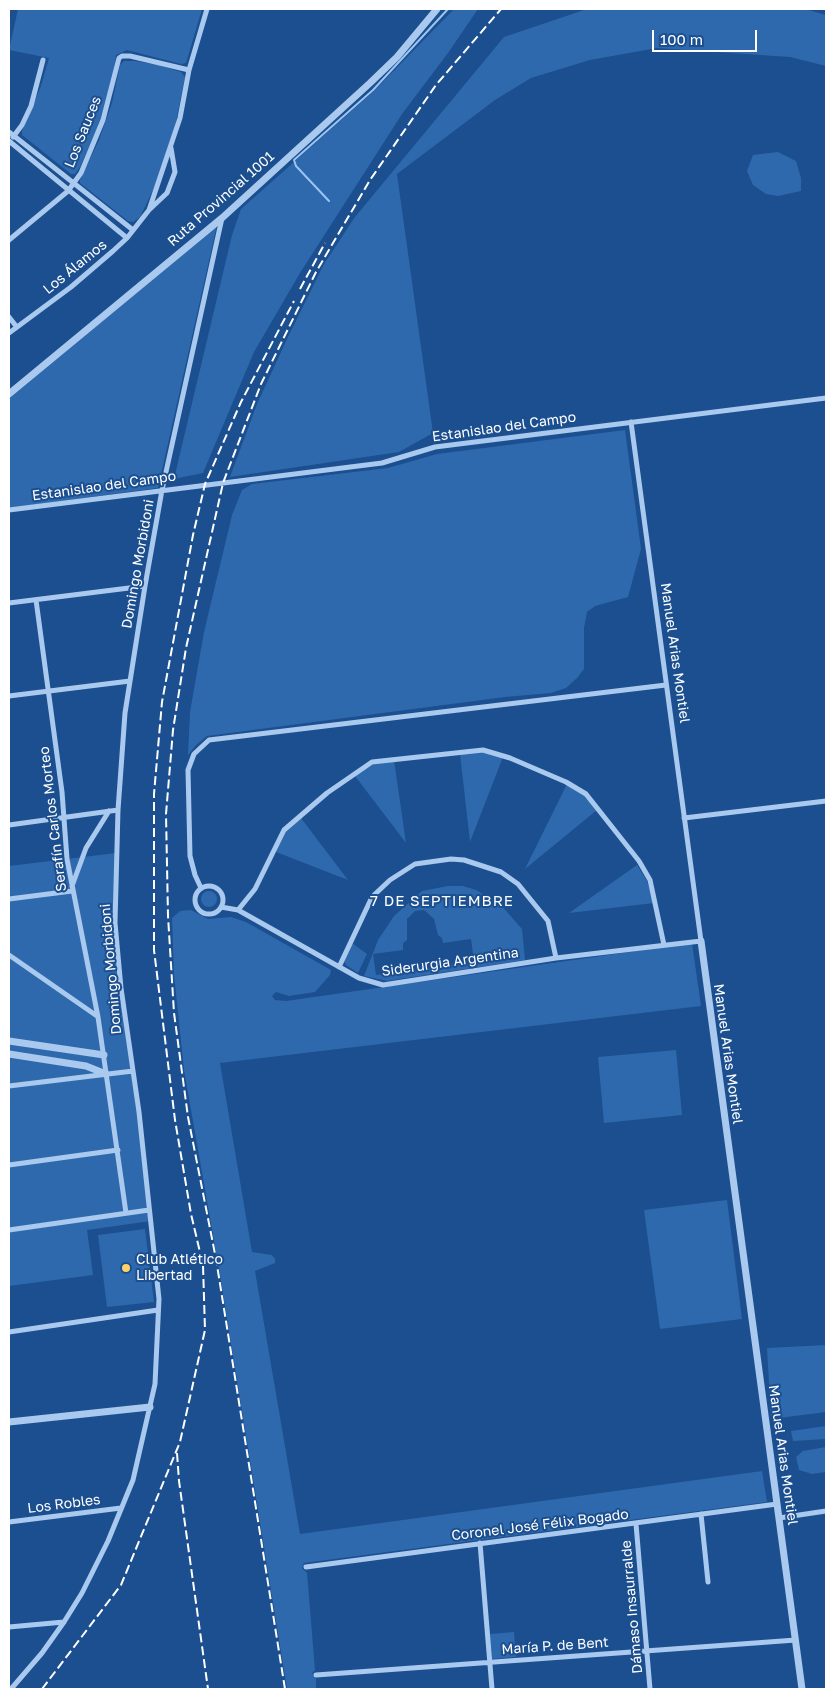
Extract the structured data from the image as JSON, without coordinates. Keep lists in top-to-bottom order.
{
  "streets": {
    "street": [
      "Los Sauces",
      "Ruta Provincial 1001",
      "Los Álamos",
      "Estanislao del Campo",
      "Domingo Morbidoni",
      "Manuel Arias Montiel",
      "Serafín Carlos Morteo",
      "Siderurgia Argentina",
      "Los Robles",
      "Coronel José Félix Bogado",
      "Dámaso Insaurralde",
      "María P. de Bent"
    ]
  },
  "crossings": [
    ["Los Sauces", "Los Álamos"],
    ["Ruta Provincial 1001", "Domingo Morbidoni"],
    ["Estanislao del Campo", "Domingo Morbidoni"],
    ["Estanislao del Campo", "Manuel Arias Montiel"],
    ["Domingo Morbidoni", "Los Robles"],
    ["Manuel Arias Montiel", "Siderurgia Argentina"],
    ["Manuel Arias Montiel", "Coronel José Félix Bogado"],
    ["Manuel Arias Montiel", "María P. de Bent"],
    ["Coronel José Félix Bogado", "Dámaso Insaurralde"],
    ["Dámaso Insaurralde", "María P. de Bent"]
  ],
  "districts": ["7 DE SEPTIEMBRE"],
  "places": ["Club Atlético Libertad"],
  "scale_bar": "100 m"
}
